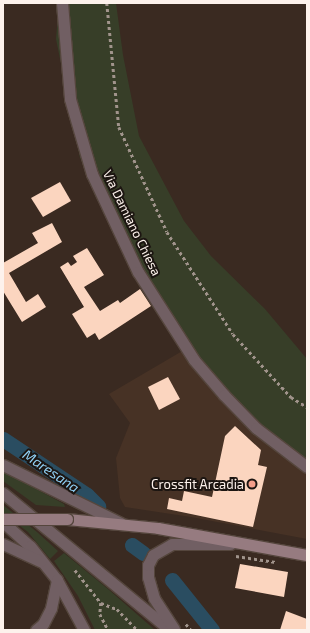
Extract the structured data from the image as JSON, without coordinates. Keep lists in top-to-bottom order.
{
  "streets": {
    "street": ["Via Damiano Chiesa"]
  },
  "water": ["Maresana"],
  "places": ["Crossfit Arcadia"]
}
